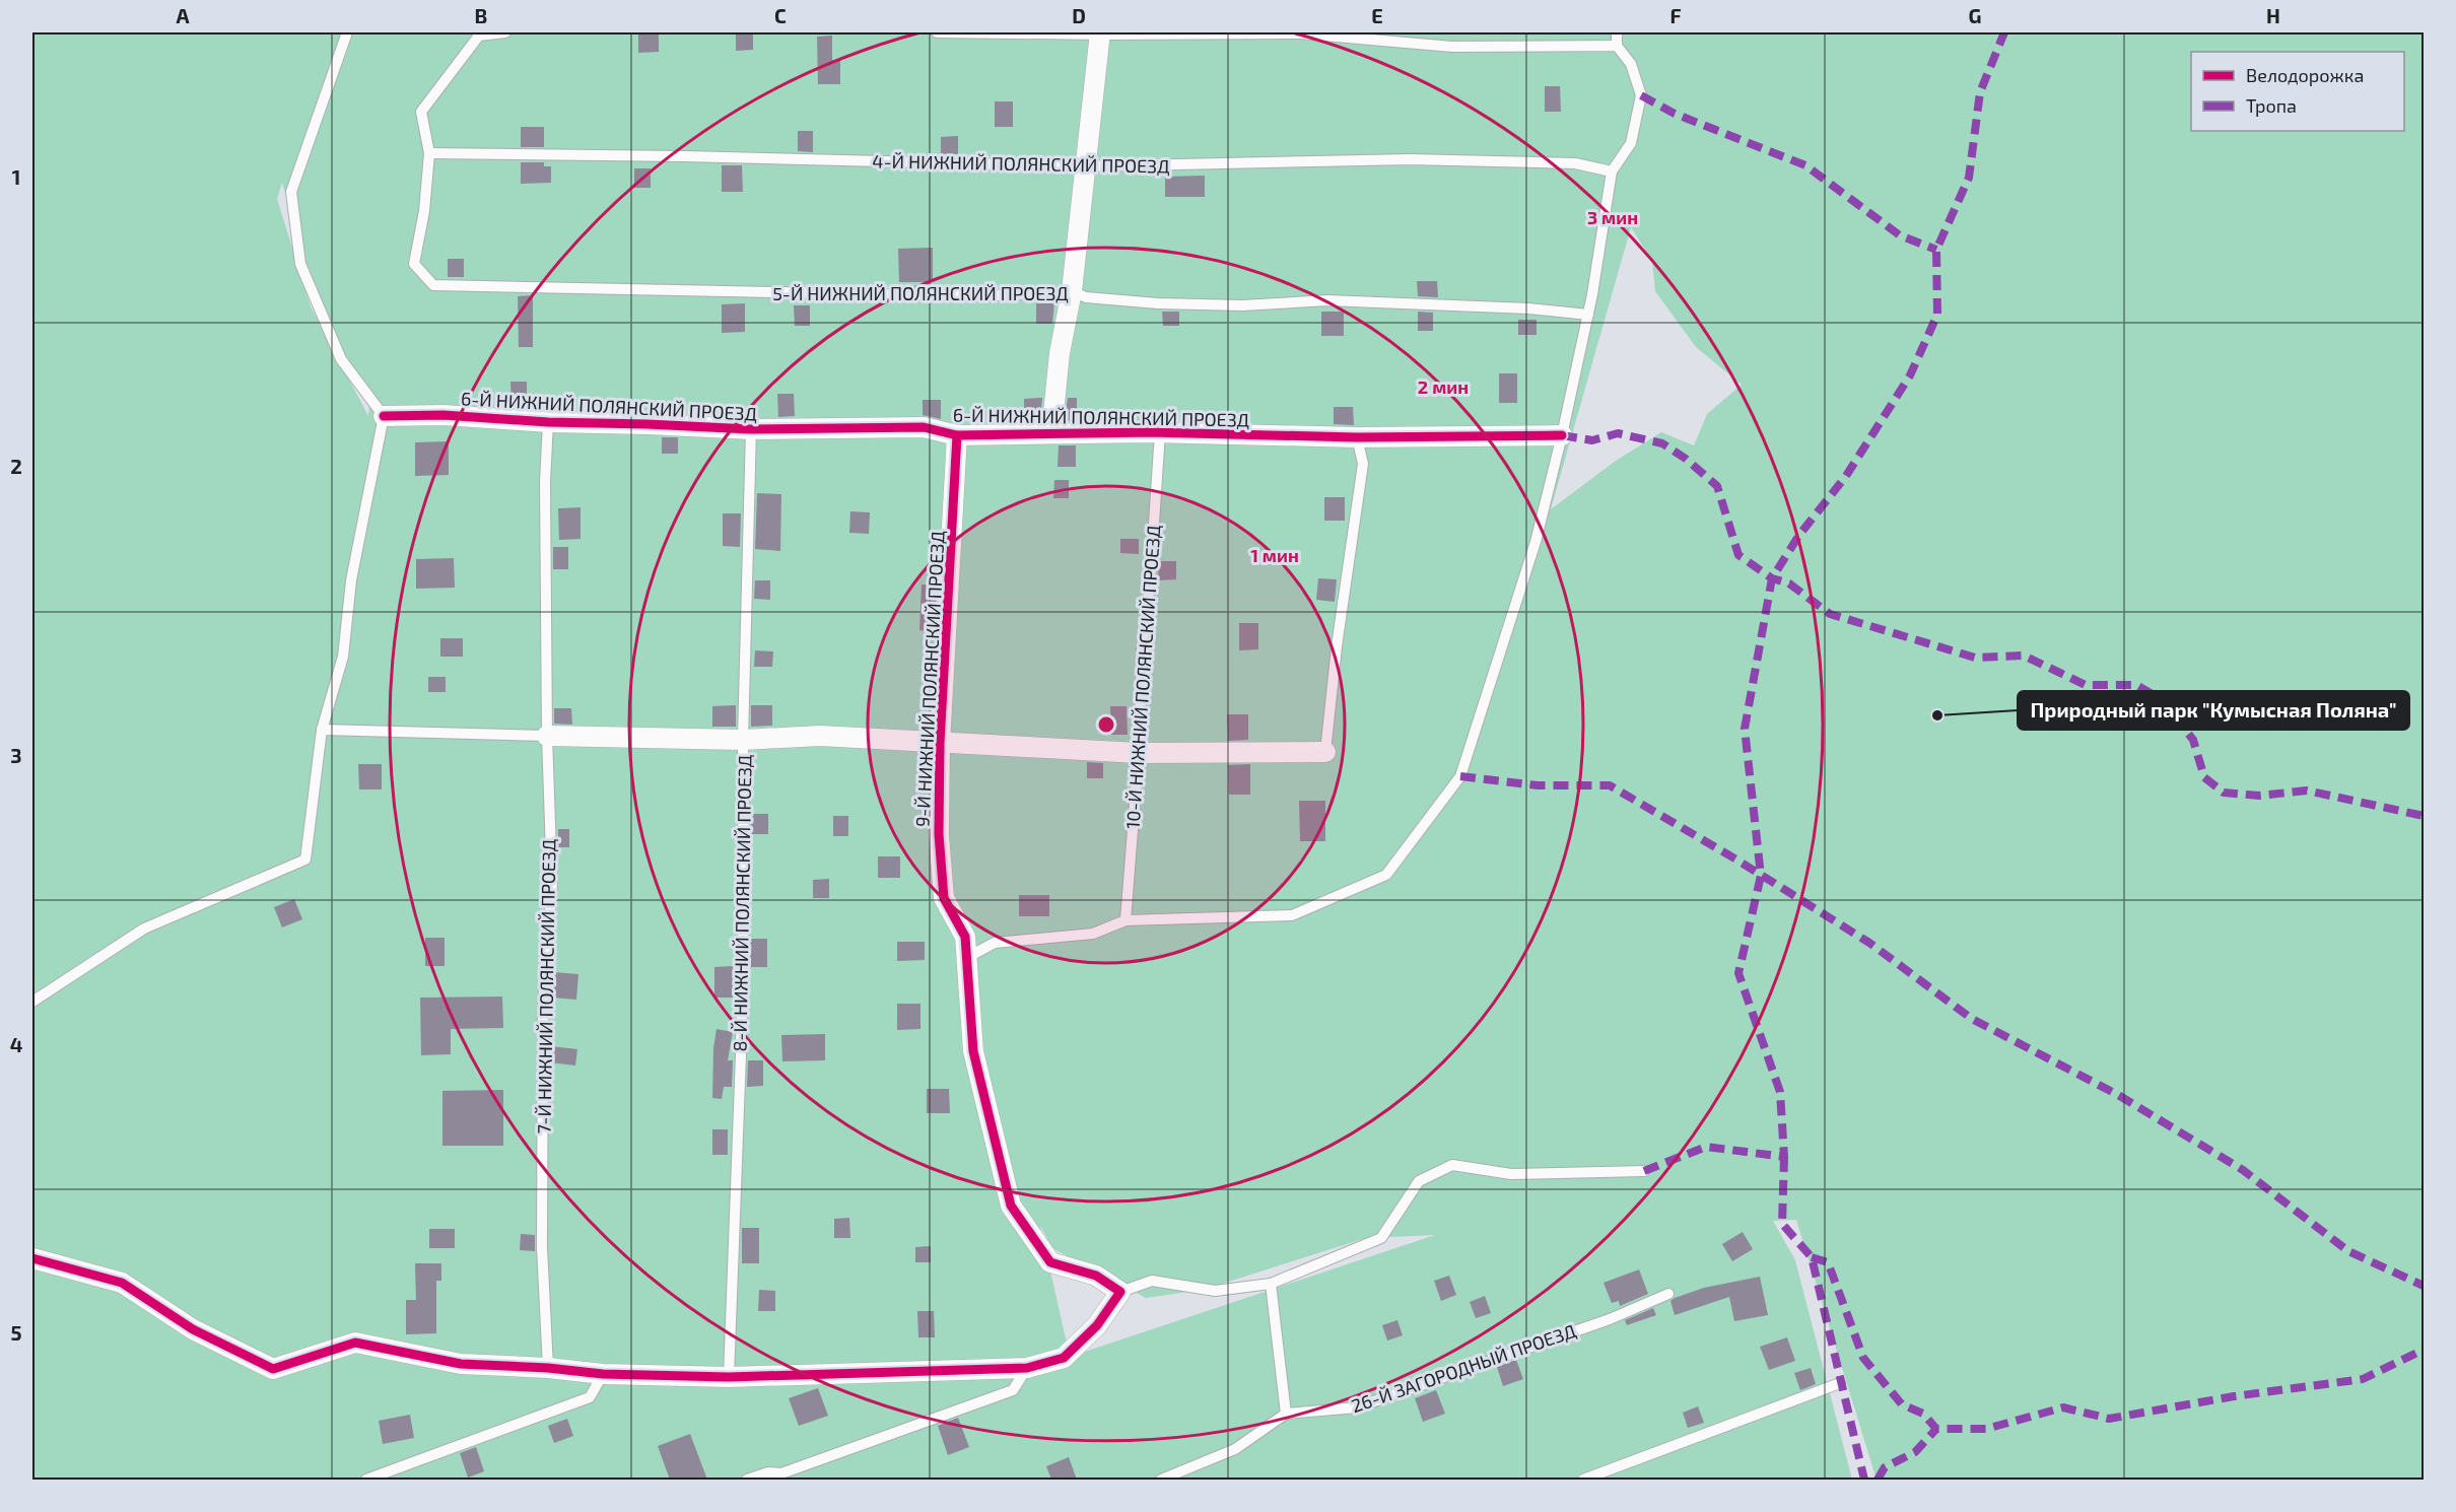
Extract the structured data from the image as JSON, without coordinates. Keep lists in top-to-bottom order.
{
  "streets": {
    "street": ["6-Й НИЖНИЙ ПОЛЯНСКИЙ ПРОЕЗД", "9-Й НИЖНИЙ ПОЛЯНСКИЙ ПРОЕЗД"],
    "lane": [
      "4-Й НИЖНИЙ ПОЛЯНСКИЙ ПРОЕЗД",
      "5-Й НИЖНИЙ ПОЛЯНСКИЙ ПРОЕЗД",
      "10-Й НИЖНИЙ ПОЛЯНСКИЙ ПРОЕЗД",
      "8-Й НИЖНИЙ ПОЛЯНСКИЙ ПРОЕЗД",
      "7-Й НИЖНИЙ ПОЛЯНСКИЙ ПРОЕЗД",
      "26-Й ЗАГОРОДНЫЙ ПРОЕЗД"
    ]
  },
  "crossings": [
    ["4-Й НИЖНИЙ ПОЛЯНСКИЙ ПРОЕЗД", "5-Й НИЖНИЙ ПОЛЯНСКИЙ ПРОЕЗД"],
    ["6-Й НИЖНИЙ ПОЛЯНСКИЙ ПРОЕЗД", "10-Й НИЖНИЙ ПОЛЯНСКИЙ ПРОЕЗД"],
    ["6-Й НИЖНИЙ ПОЛЯНСКИЙ ПРОЕЗД", "9-Й НИЖНИЙ ПОЛЯНСКИЙ ПРОЕЗД"],
    ["6-Й НИЖНИЙ ПОЛЯНСКИЙ ПРОЕЗД", "8-Й НИЖНИЙ ПОЛЯНСКИЙ ПРОЕЗД"],
    ["6-Й НИЖНИЙ ПОЛЯНСКИЙ ПРОЕЗД", "7-Й НИЖНИЙ ПОЛЯНСКИЙ ПРОЕЗД"]
  ],
  "places": ["Природный парк \"Кумысная Поляна\""],
  "legend": ["Велодорожка", "Тропа"],
  "grid": {
    "columns": [
      "A",
      "B",
      "C",
      "D",
      "E",
      "F",
      "G",
      "H"
    ],
    "rows": [
      "1",
      "2",
      "3",
      "4",
      "5"
    ]
  },
  "rings": ["3 мин", "2 мин", "1 мин"]
}
